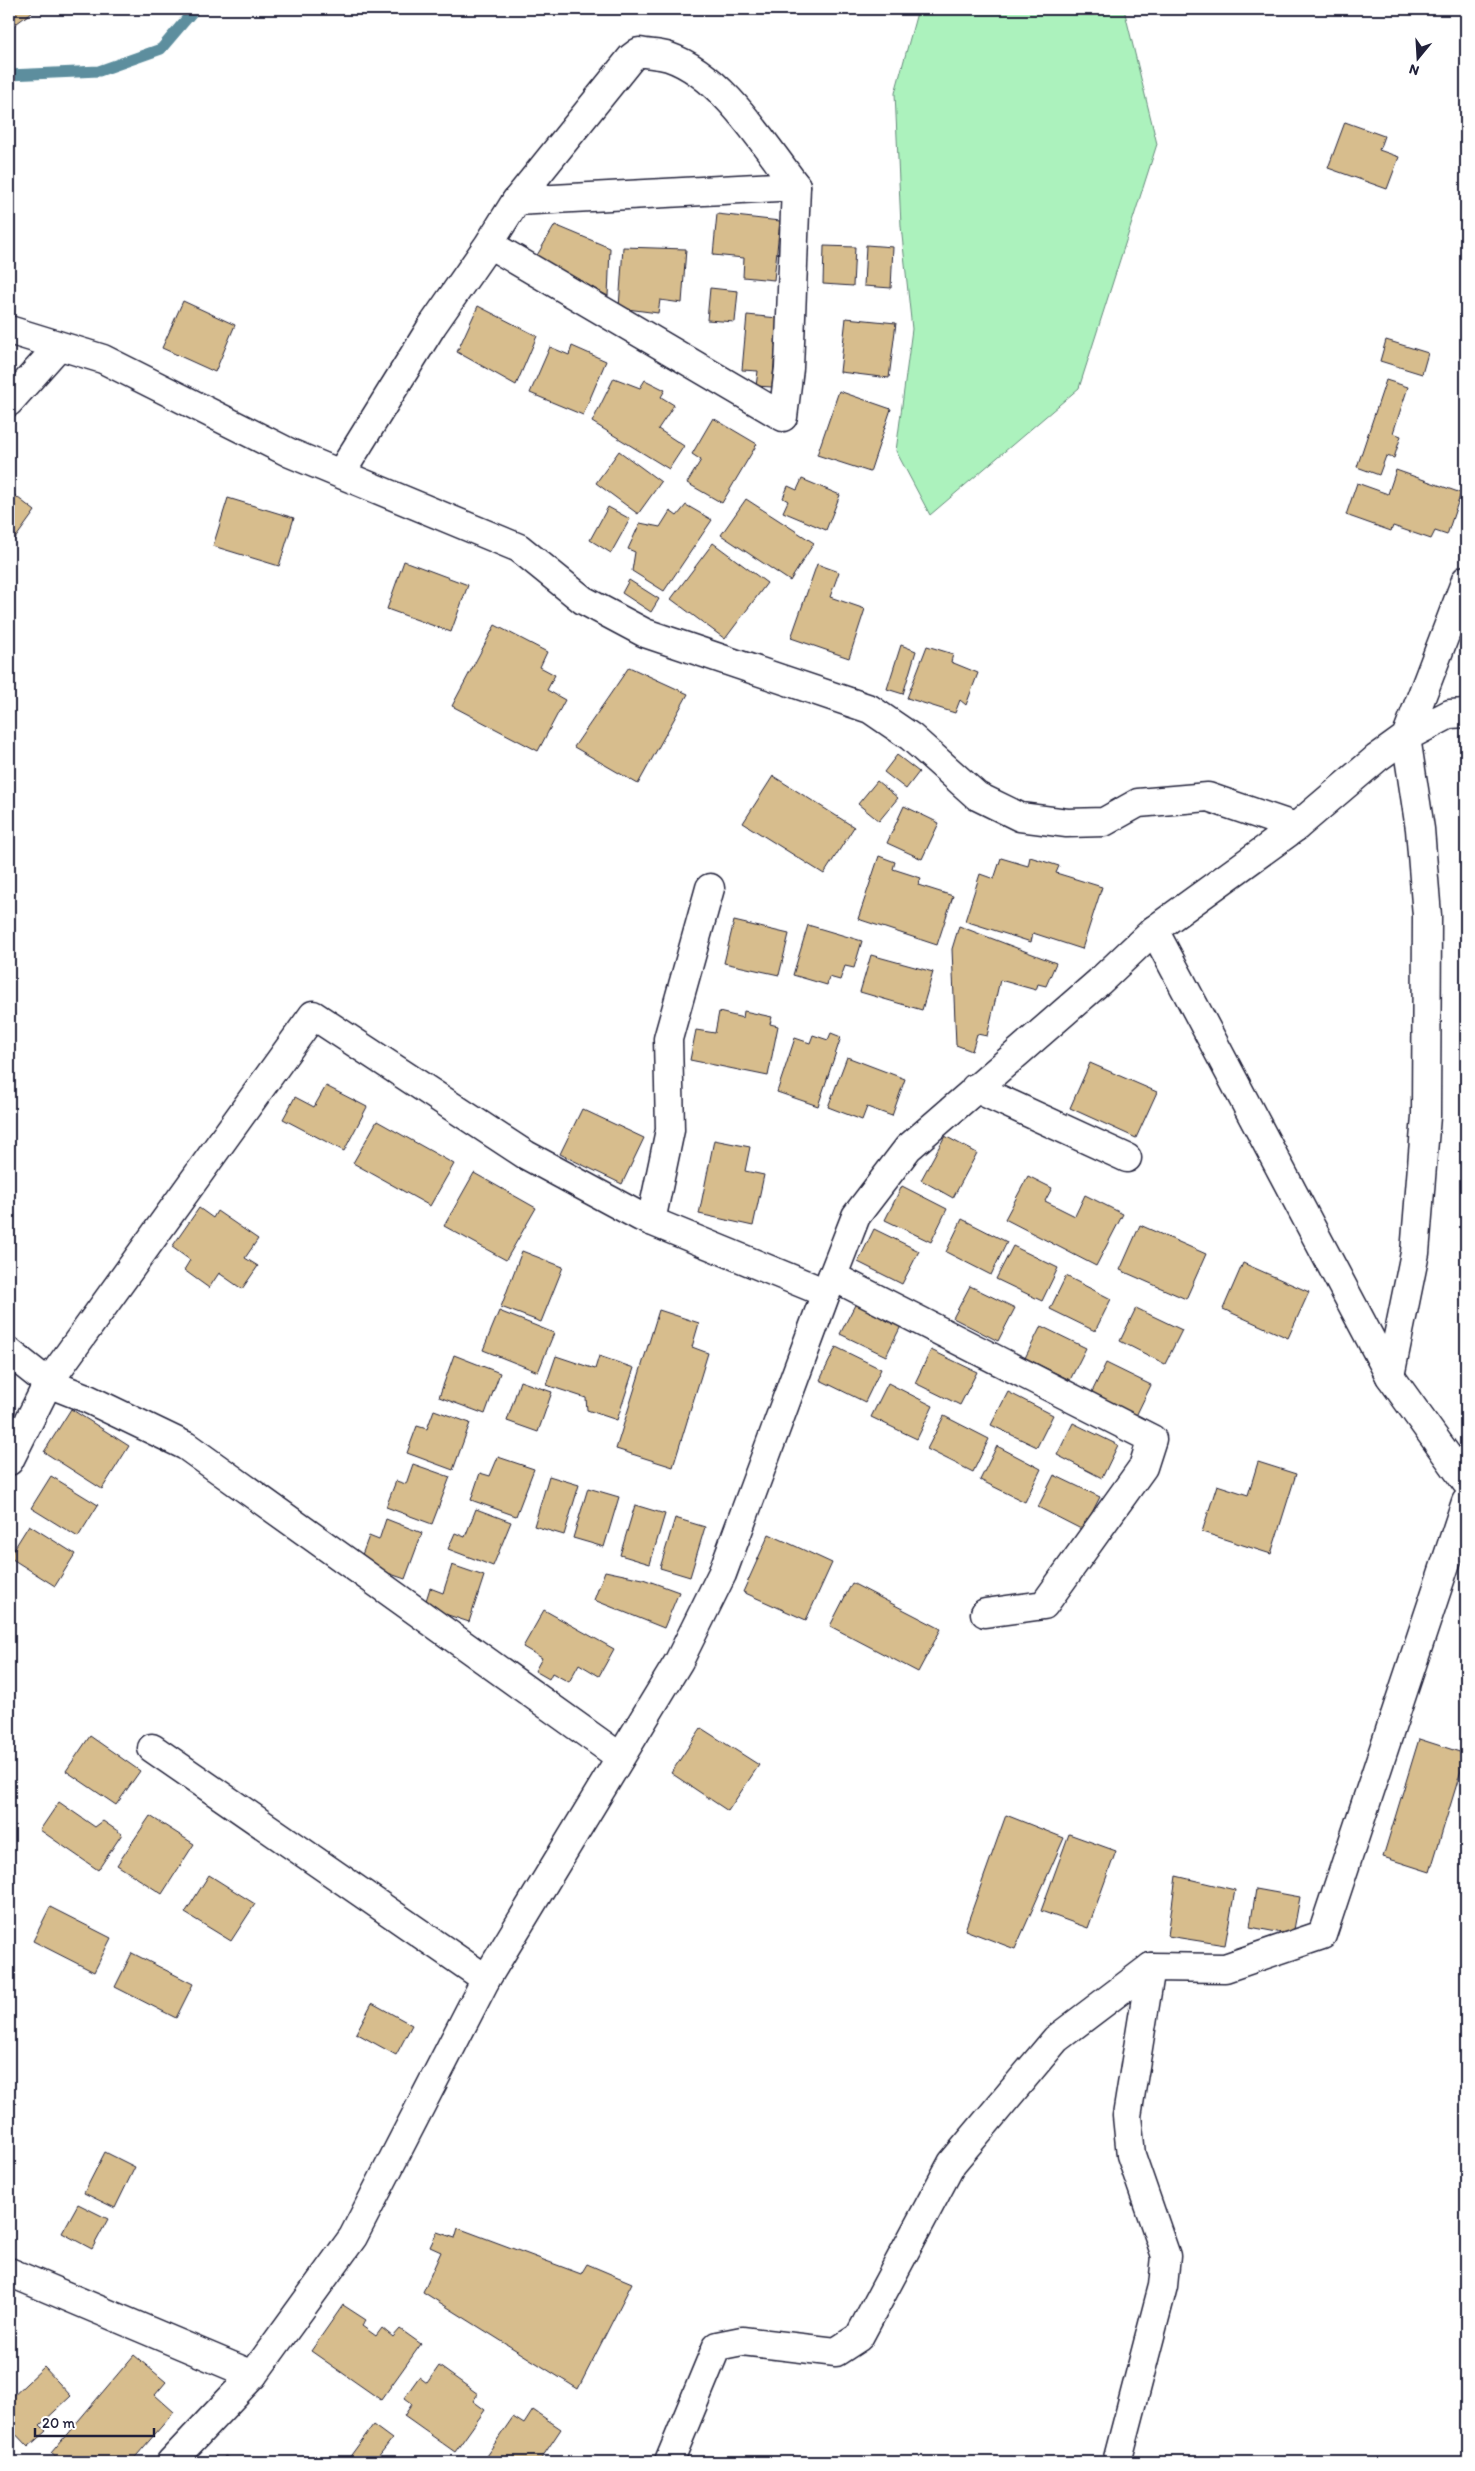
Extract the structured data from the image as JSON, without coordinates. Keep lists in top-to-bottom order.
{
  "scale_bar": "20 m",
  "north": "bottom"
}
